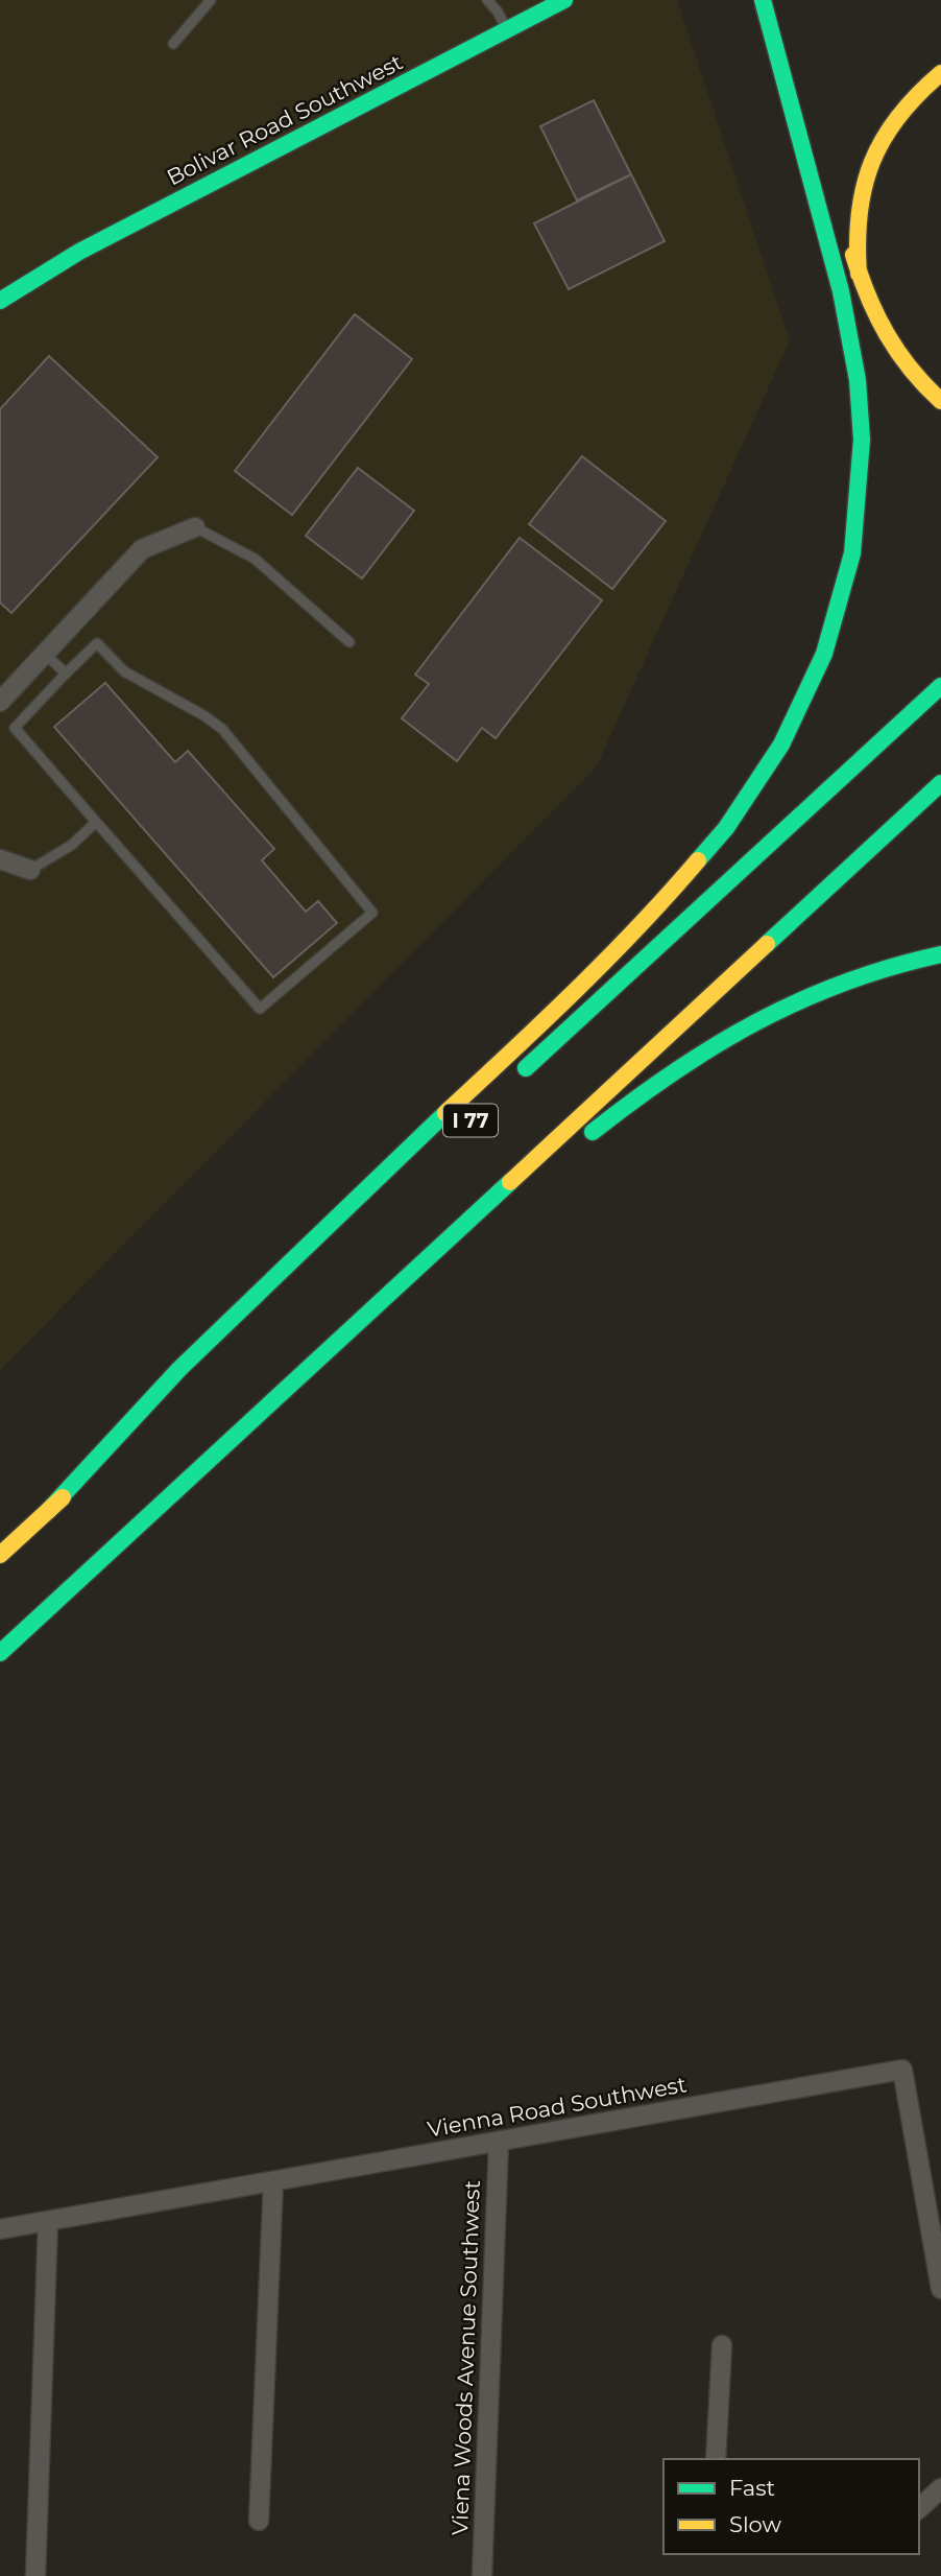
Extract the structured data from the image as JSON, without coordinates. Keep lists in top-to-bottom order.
{
  "streets": {
    "main road": ["Bolivar Road Southwest", "I 77"],
    "street": ["Vienna Road Southwest", "Viena Woods Avenue Southwest"]
  },
  "crossings": [
    ["Vienna Road Southwest", "Viena Woods Avenue Southwest"]
  ],
  "legend": ["Fast", "Slow"]
}
